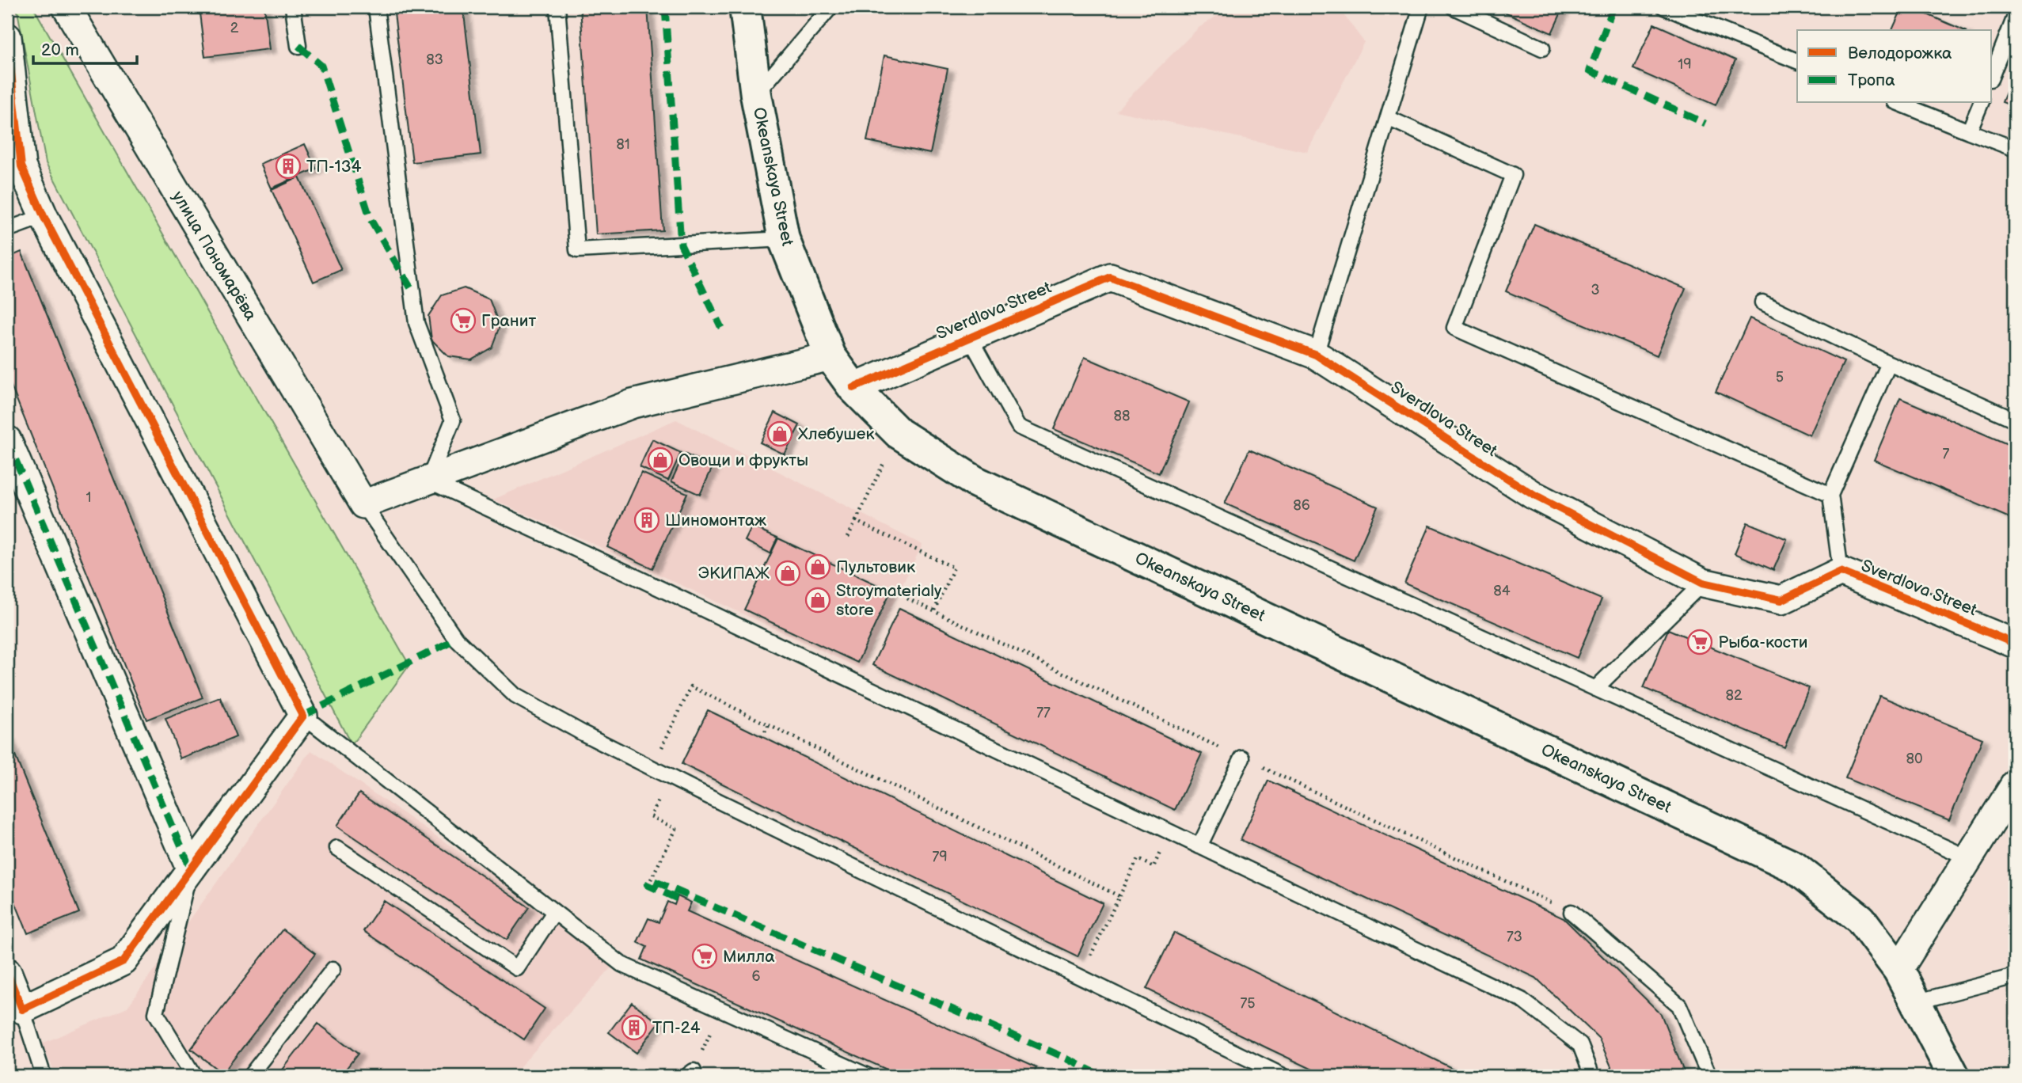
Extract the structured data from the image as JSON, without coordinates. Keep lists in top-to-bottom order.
{
  "streets": {
    "main road": ["Okeanskaya Street"],
    "street": ["улица Пономарёва", "Sverdlova Street"]
  },
  "crossings": [
    ["Okeanskaya Street", "Sverdlova Street"]
  ],
  "places": {
    "building": ["ТП-134", "Шиномонтаж", "ТП-24"],
    "supermarket": ["Гранит", "Рыба-кости", "Милла"],
    "shop": [
      "Хлебушек",
      "Овощи и фрукты",
      "Пультовик",
      "ЭКИПАЖ",
      "Stroymaterialy store"
    ]
  },
  "house_numbers": [
    "2",
    "83",
    "19",
    "81",
    "3",
    "5",
    "88",
    "7",
    "1",
    "86",
    "84",
    "82",
    "77",
    "80",
    "79",
    "73",
    "6",
    "75"
  ],
  "legend": ["Велодорожка", "Тропа"],
  "scale_bar": "20 m"
}
